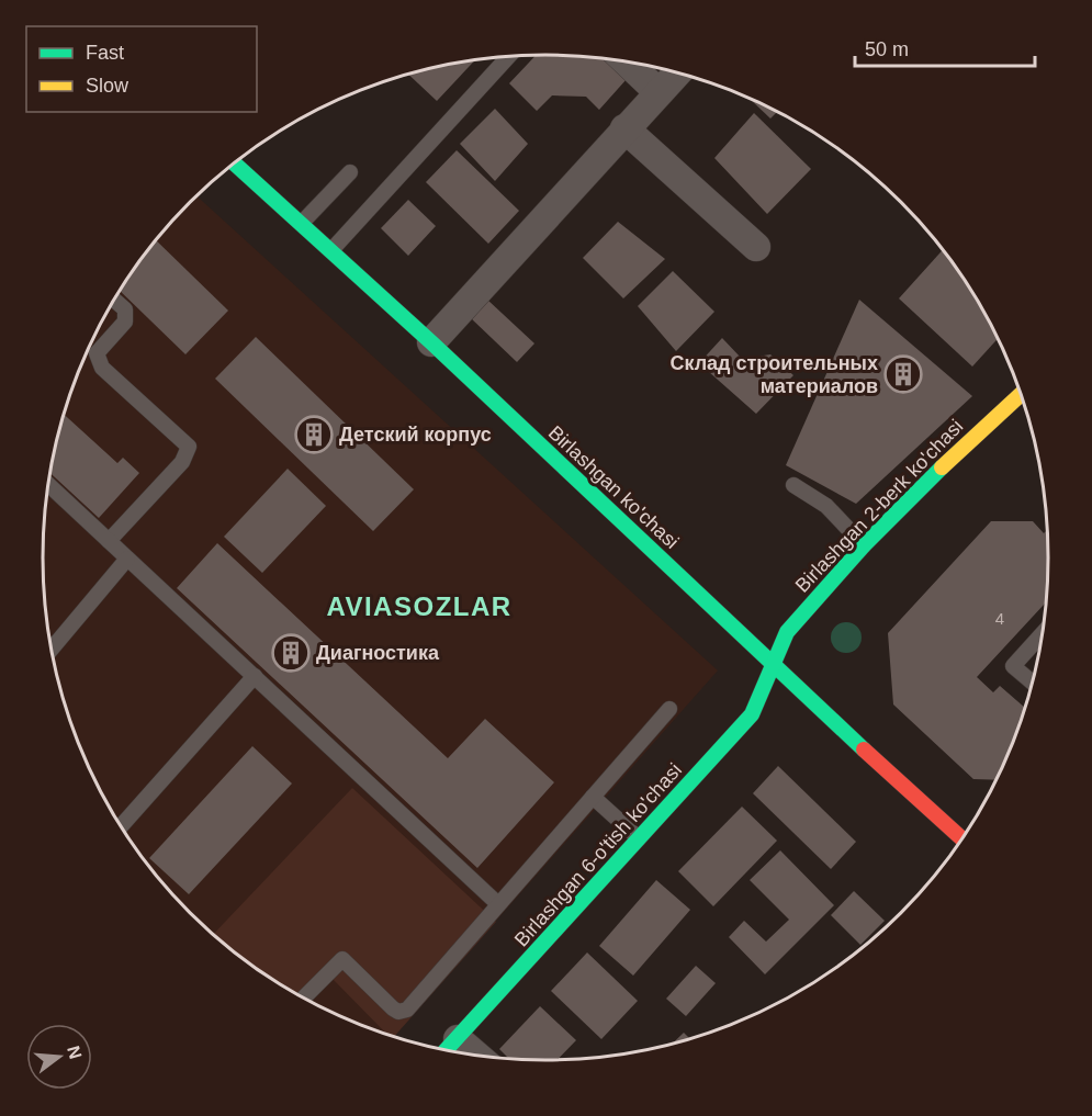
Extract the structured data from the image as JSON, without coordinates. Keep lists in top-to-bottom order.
{
  "streets": {
    "main road": ["Birlashgan ko'chasi", "Birlashgan 2-berk ko'chasi", "Birlashgan 6-o'tish ko'chasi"]
  },
  "crossings": [
    ["Birlashgan ko'chasi", "Birlashgan 2-berk ko'chasi"],
    ["Birlashgan ko'chasi", "Birlashgan 6-o'tish ko'chasi"],
    ["Birlashgan 2-berk ko'chasi", "Birlashgan 6-o'tish ko'chasi"]
  ],
  "districts": ["AVIASOZLAR"],
  "places": {
    "building": ["Склад строительных материалов", "Детский корпус", "Диагностика"]
  },
  "house_numbers": ["4"],
  "legend": ["Fast", "Slow"],
  "scale_bar": "50 m",
  "north": "right"
}
